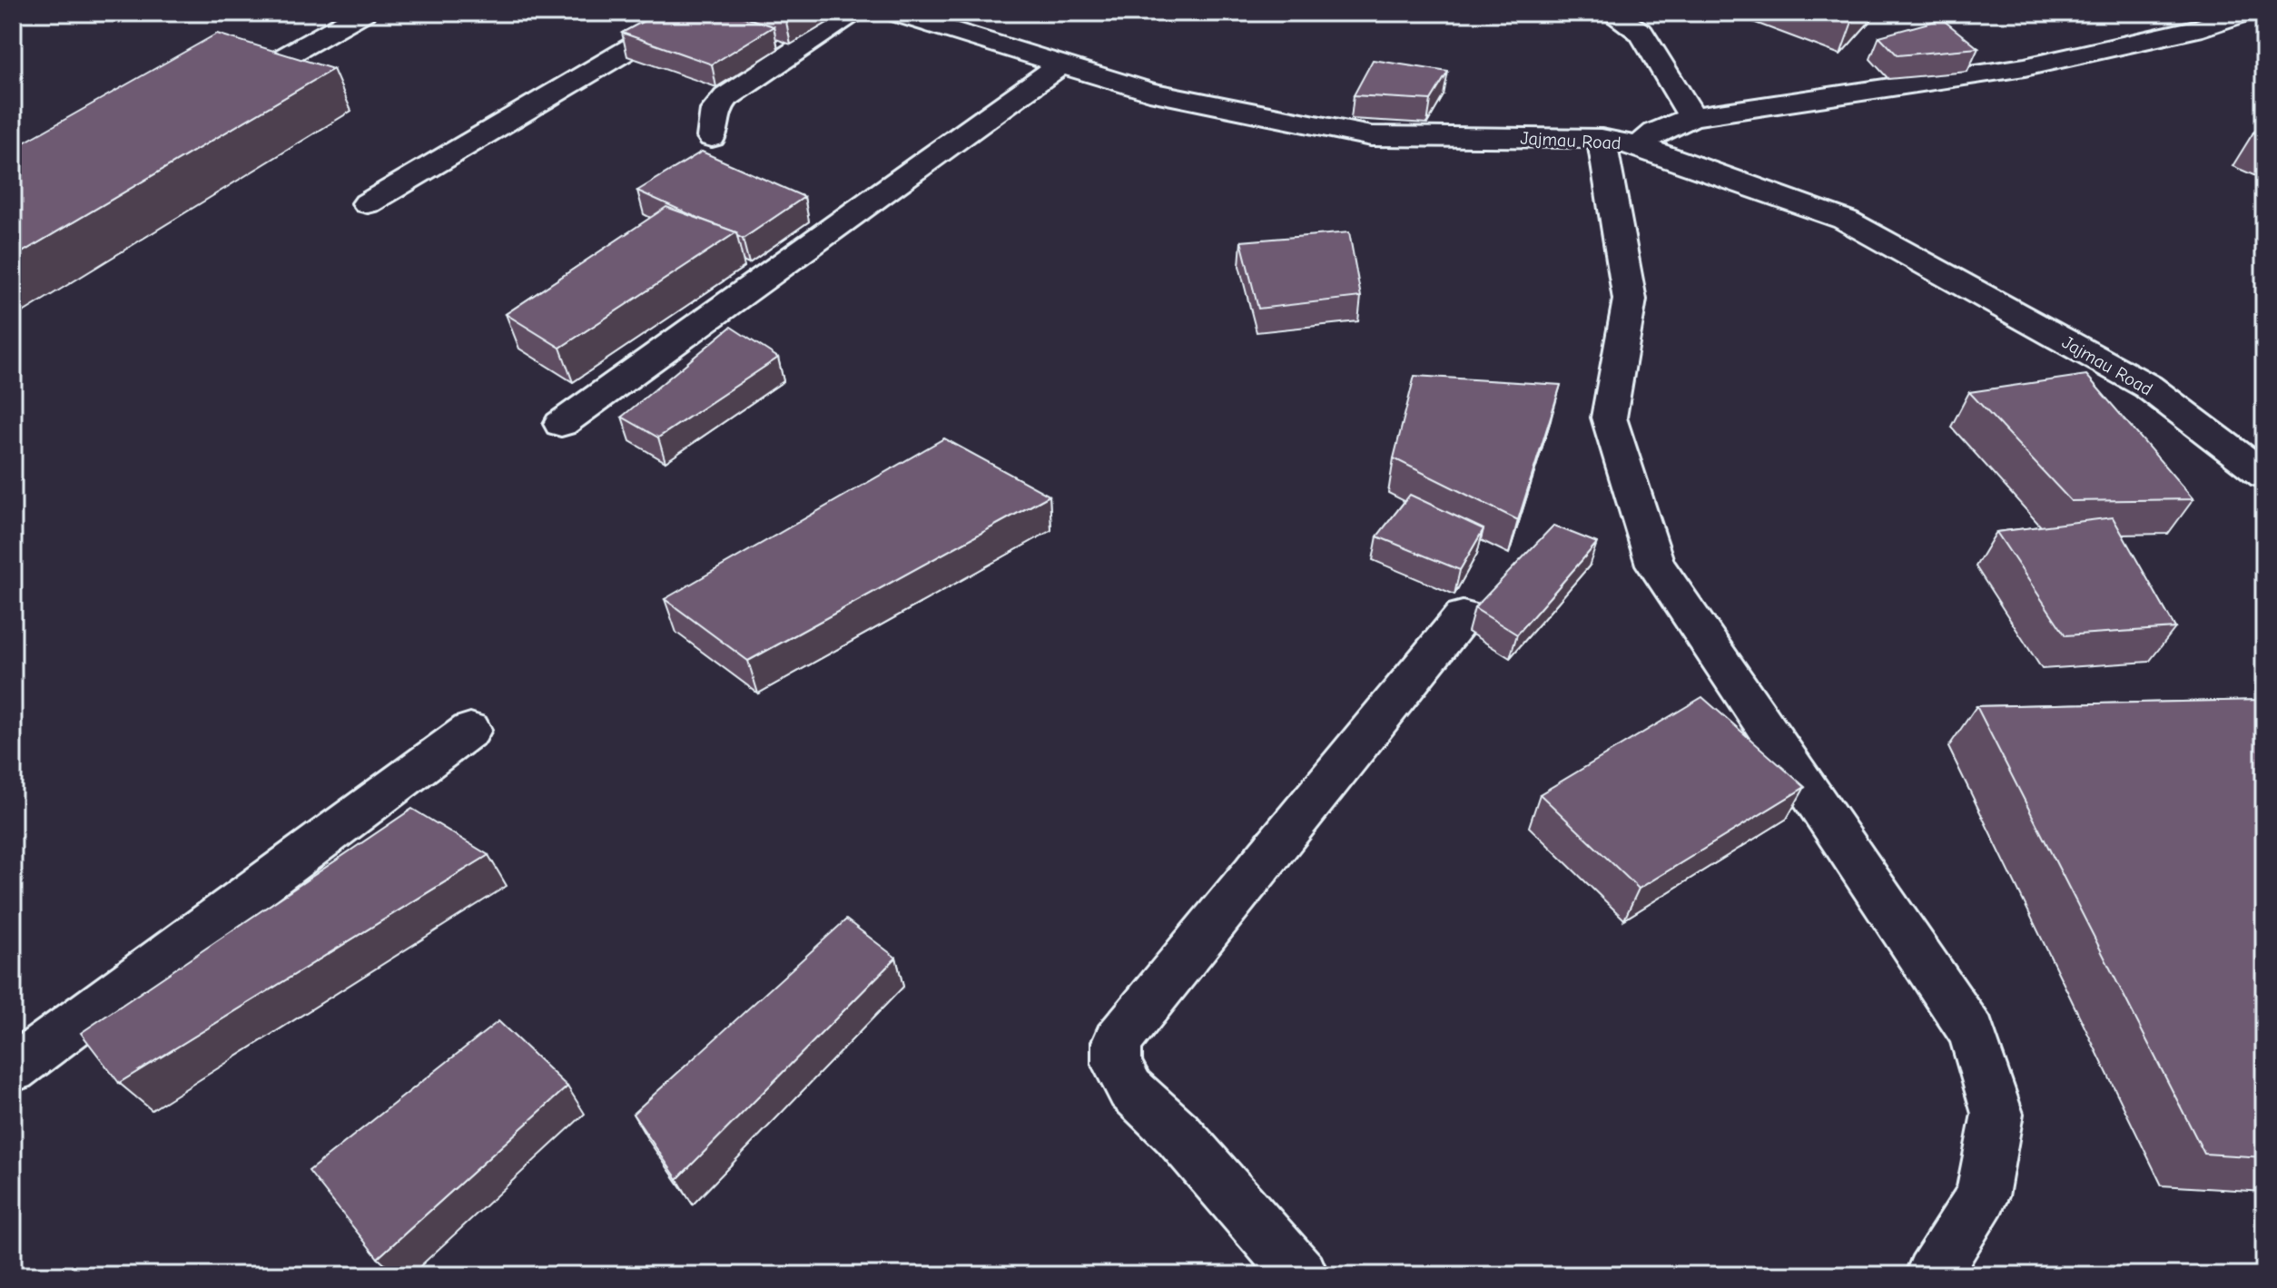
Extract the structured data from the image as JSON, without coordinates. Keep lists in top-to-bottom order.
{
  "streets": {
    "street": ["Jajmau Road"]
  }
}
